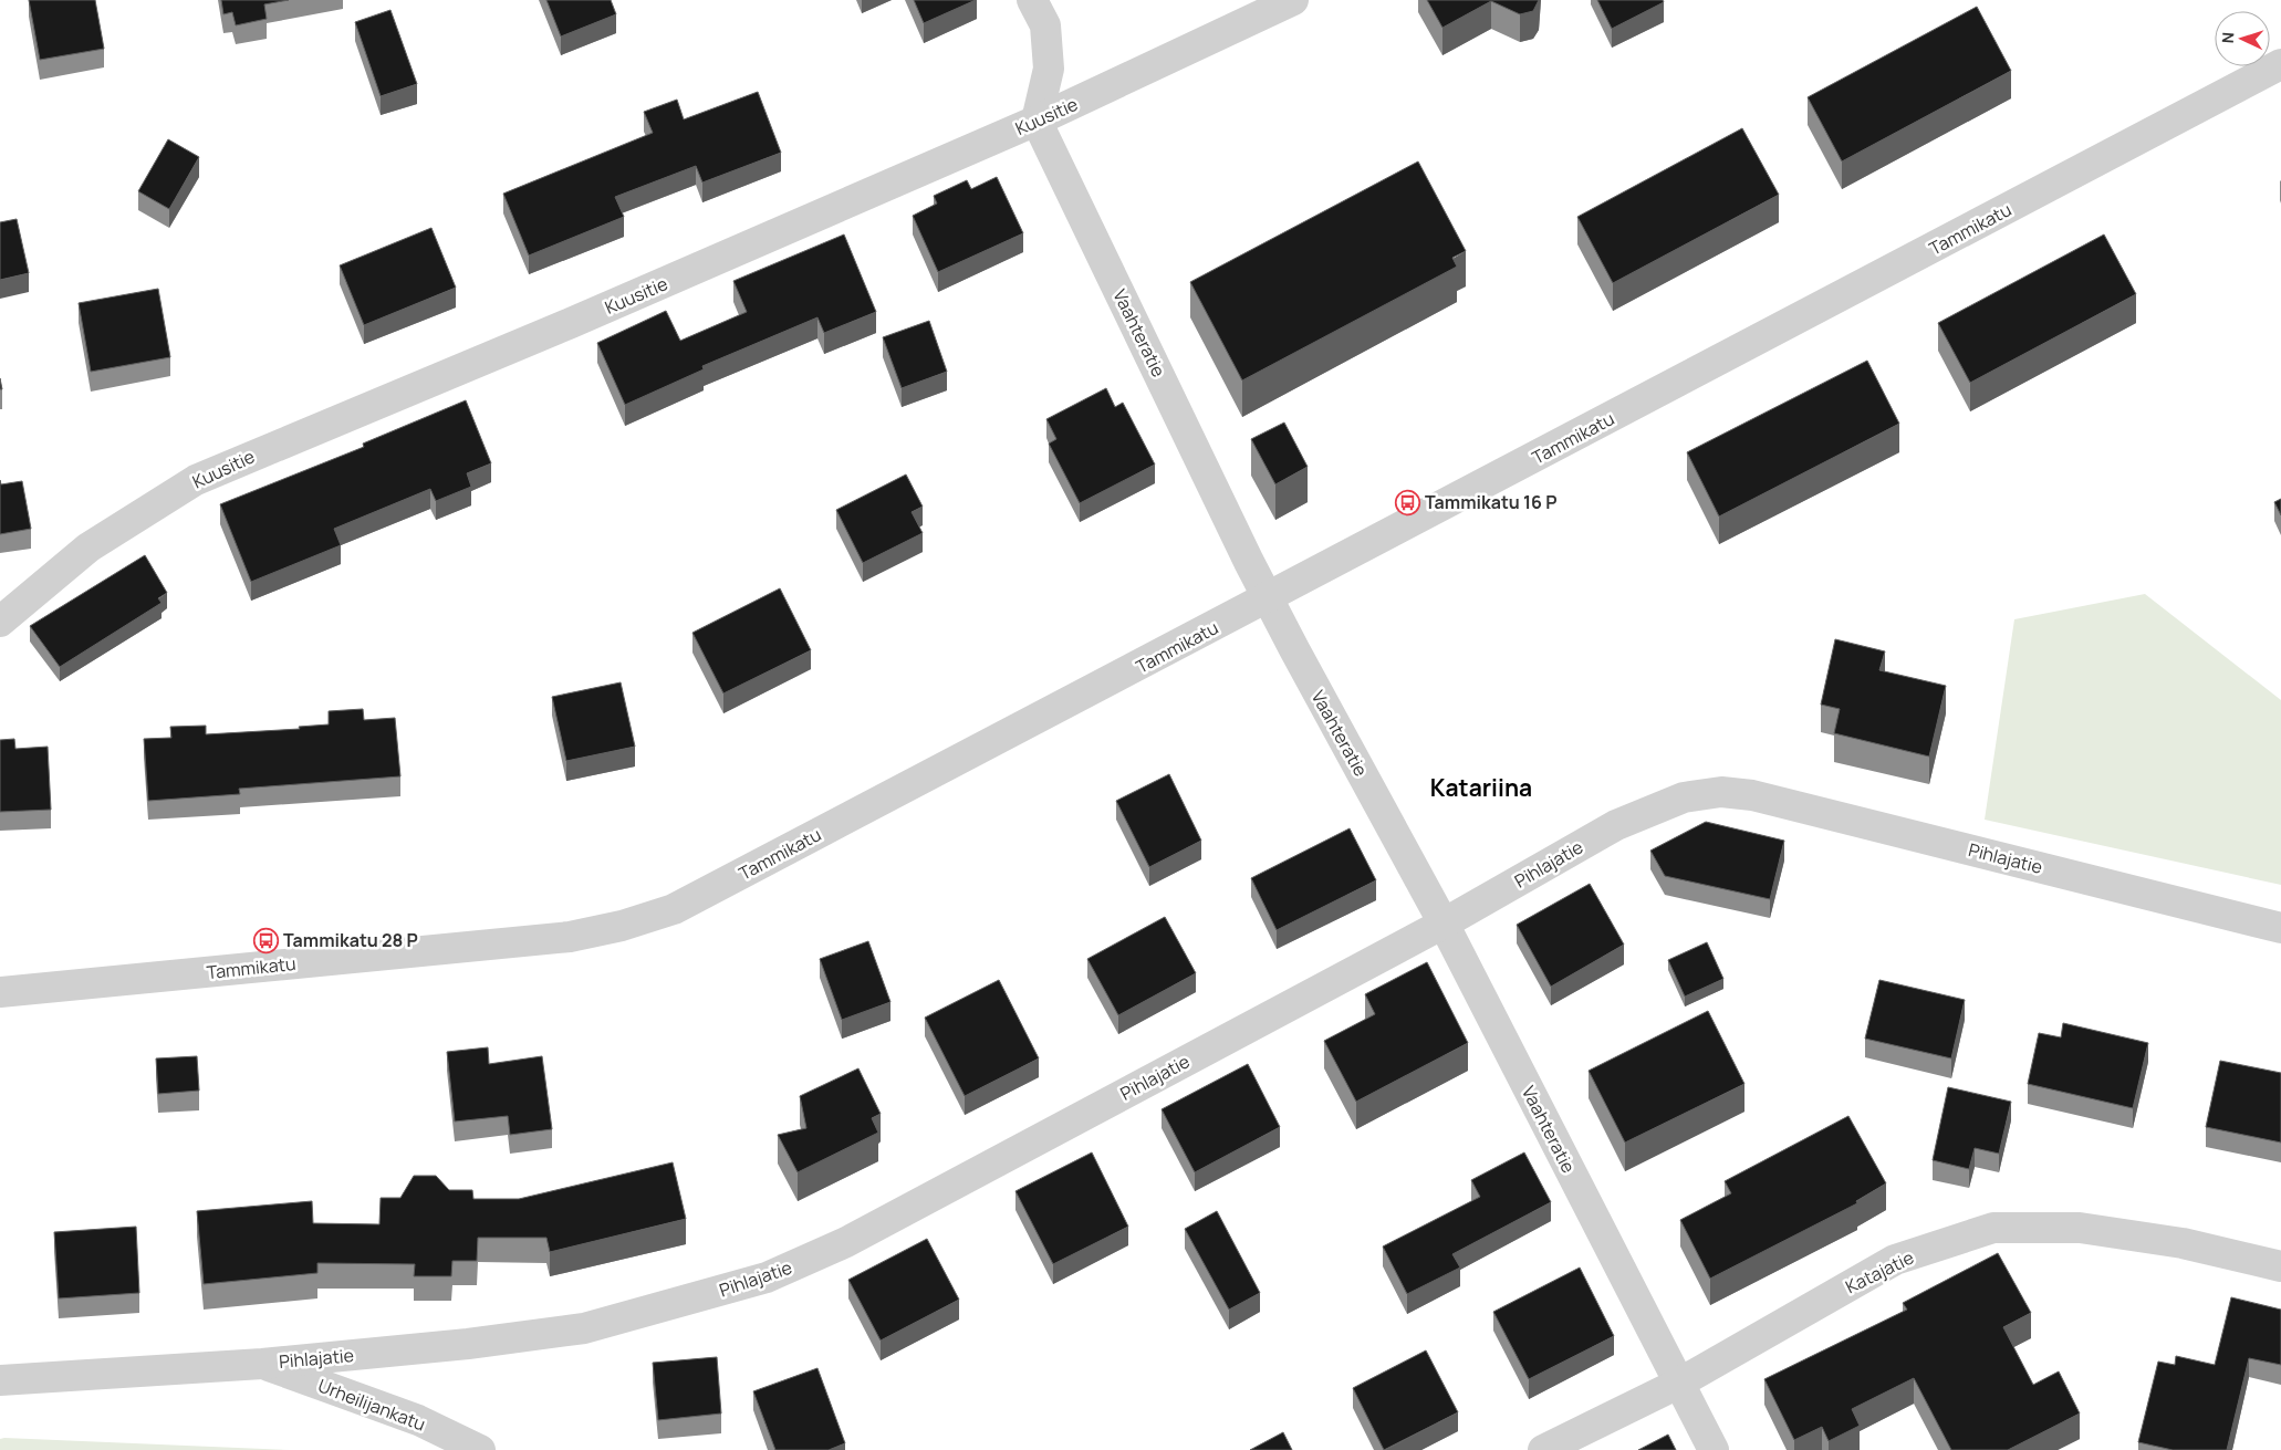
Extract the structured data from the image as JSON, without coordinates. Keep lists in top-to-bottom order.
{
  "streets": {
    "street": [
      "Kuusitie",
      "Tammikatu",
      "Vaahteratie",
      "Pihlajatie",
      "Katajatie",
      "Urheilijankatu"
    ]
  },
  "crossings": [
    ["Kuusitie", "Vaahteratie"],
    ["Tammikatu", "Vaahteratie"],
    ["Vaahteratie", "Pihlajatie"],
    ["Vaahteratie", "Katajatie"],
    ["Pihlajatie", "Urheilijankatu"]
  ],
  "districts": ["Katariina"],
  "places": {
    "bus stop": ["Tammikatu 16 P", "Tammikatu 28 P"]
  },
  "north": "left"
}
